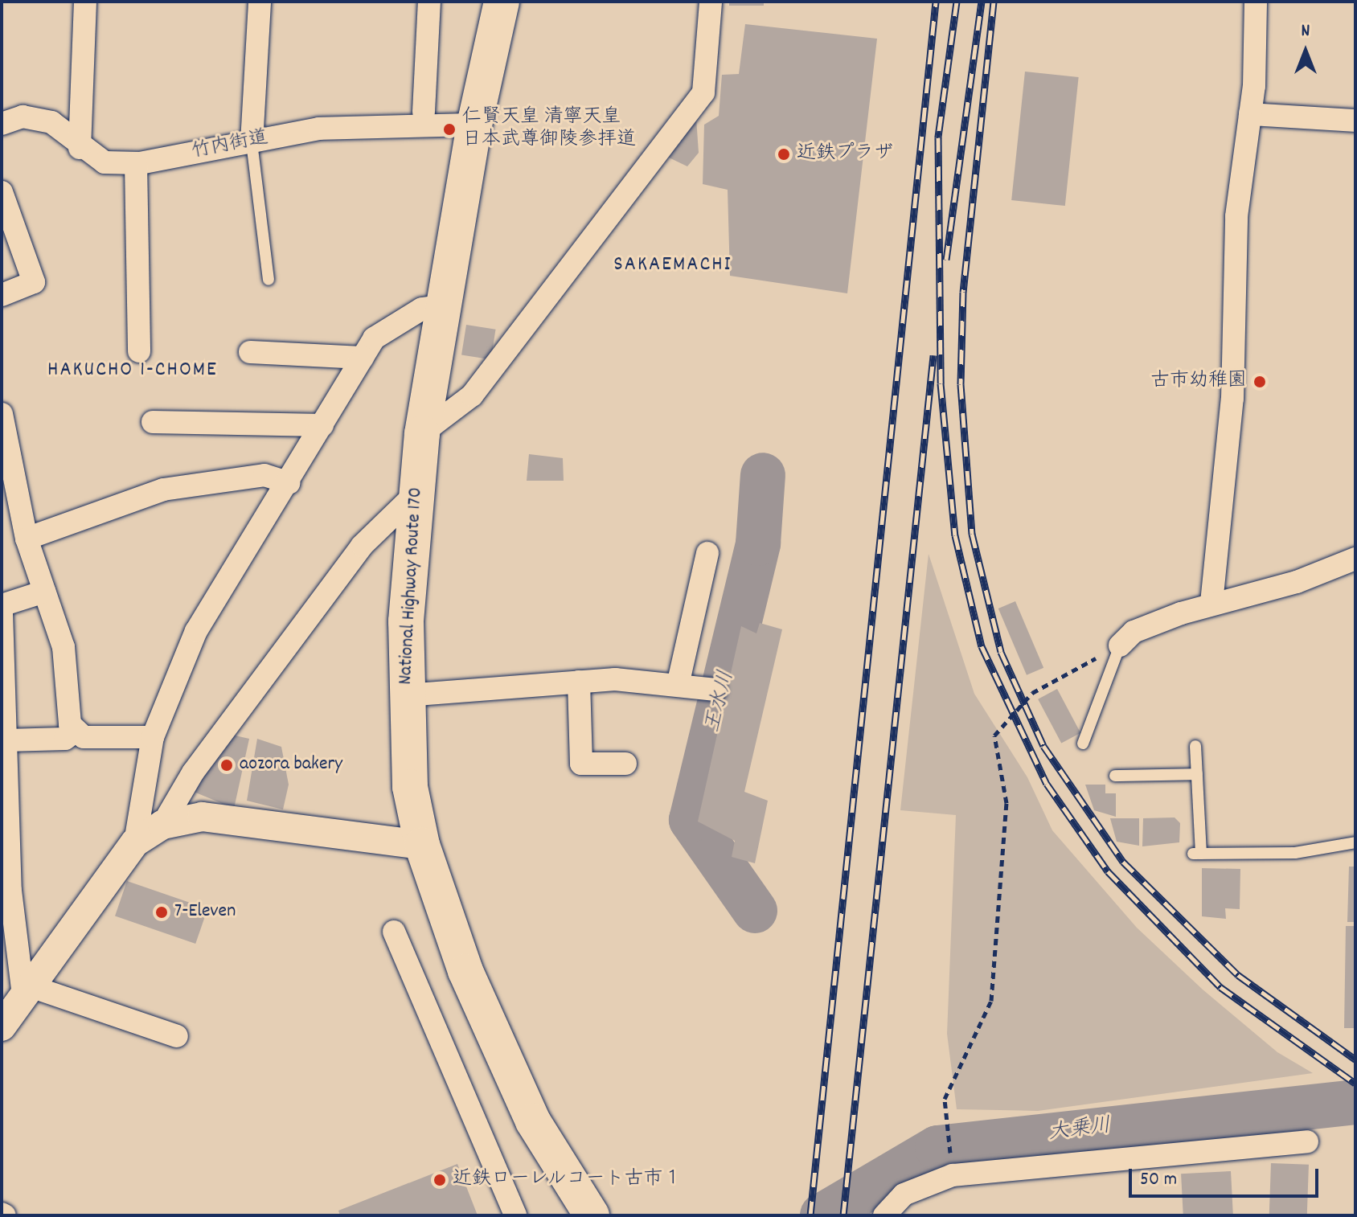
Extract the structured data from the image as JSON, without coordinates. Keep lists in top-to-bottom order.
{
  "streets": {
    "highway": ["National Highway Route 170"],
    "street": ["竹内街道"]
  },
  "crossings": [
    ["竹内街道", "National Highway Route 170"]
  ],
  "districts": ["SAKAEMACHI", "HAKUCHO 1-CHOME"],
  "water": ["王水川", "大乗川"],
  "places": [
    "仁賢天皇 清寧天皇 日本武尊御陵参拝道",
    "近鉄プラザ",
    "古市幼稚園",
    "aozora bakery",
    "7-Eleven",
    "近鉄ローレルコート古市１"
  ],
  "scale_bar": "50 m",
  "north": "top"
}
